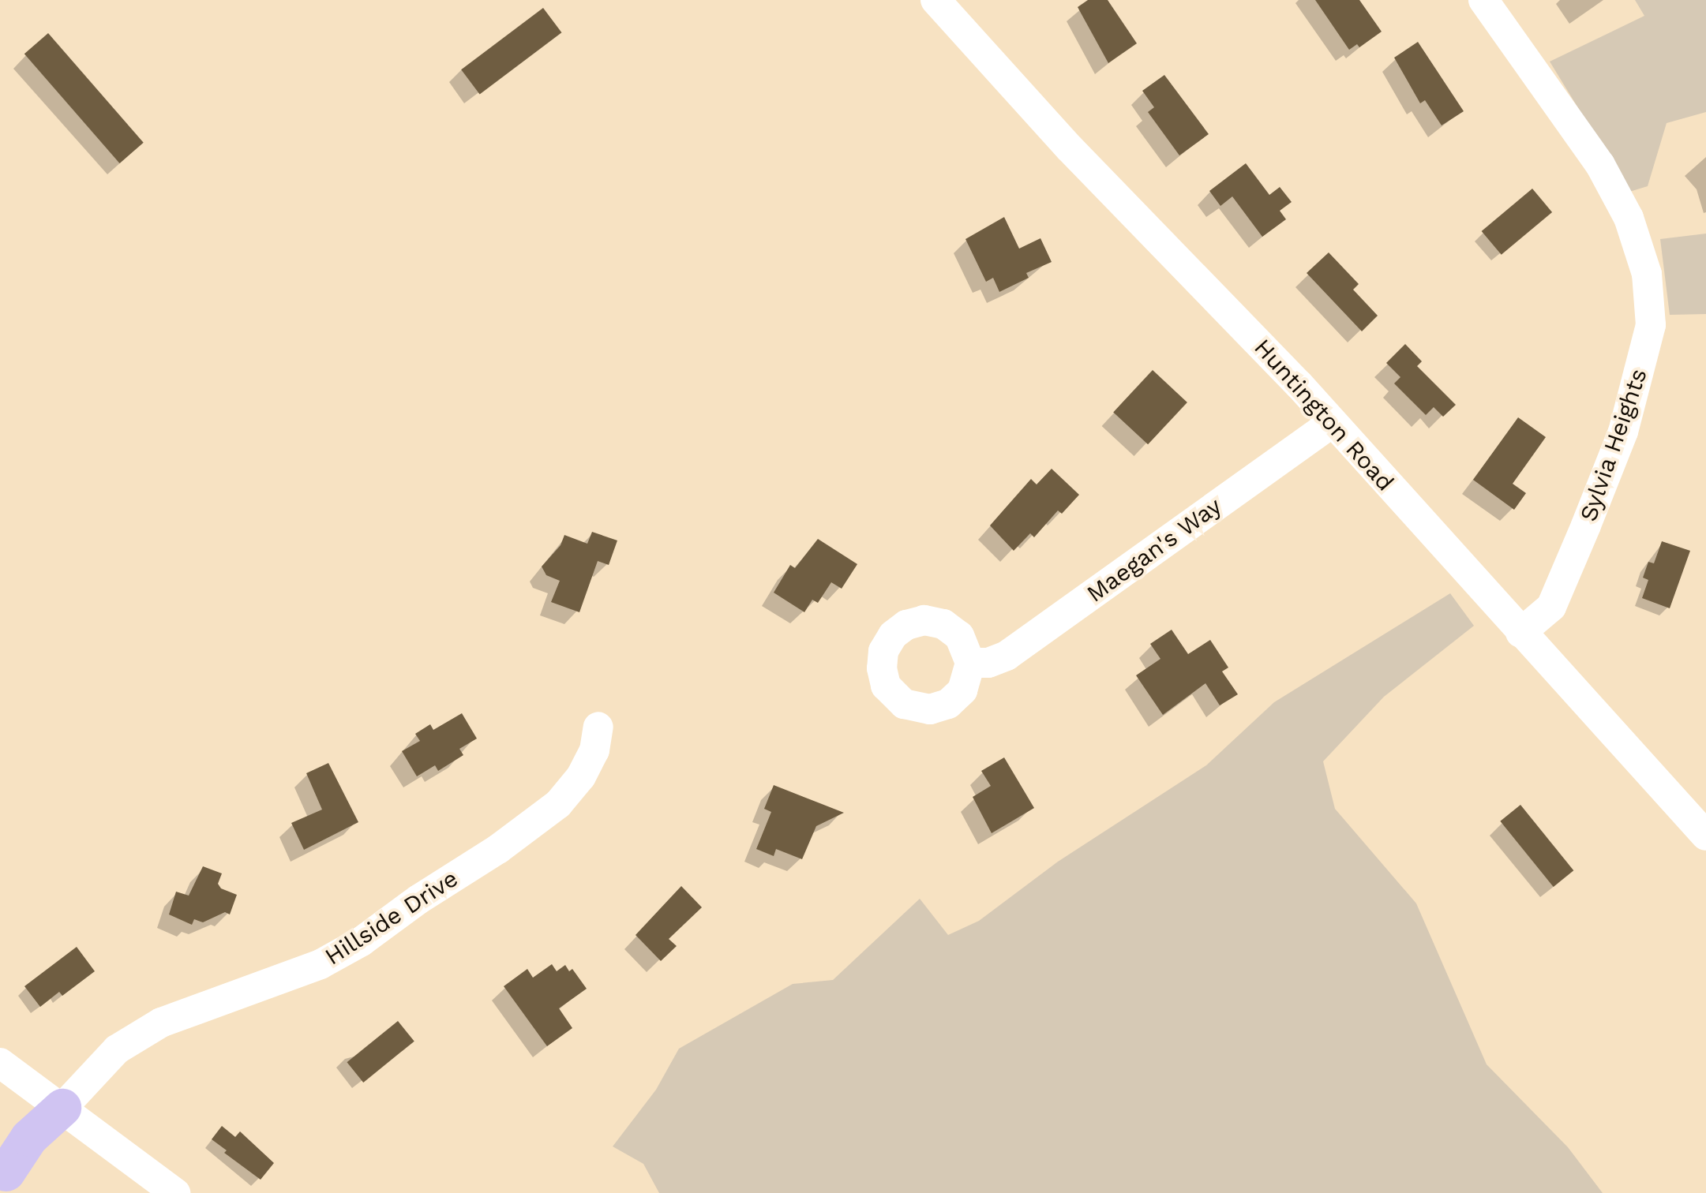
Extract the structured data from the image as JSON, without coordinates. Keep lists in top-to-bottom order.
{
  "streets": {
    "street": [
      "Huntington Road",
      "Sylvia Heights",
      "Maegan's Way",
      "Hillside Drive"
    ]
  },
  "crossings": [
    ["Huntington Road", "Sylvia Heights"],
    ["Huntington Road", "Maegan's Way"]
  ]
}
